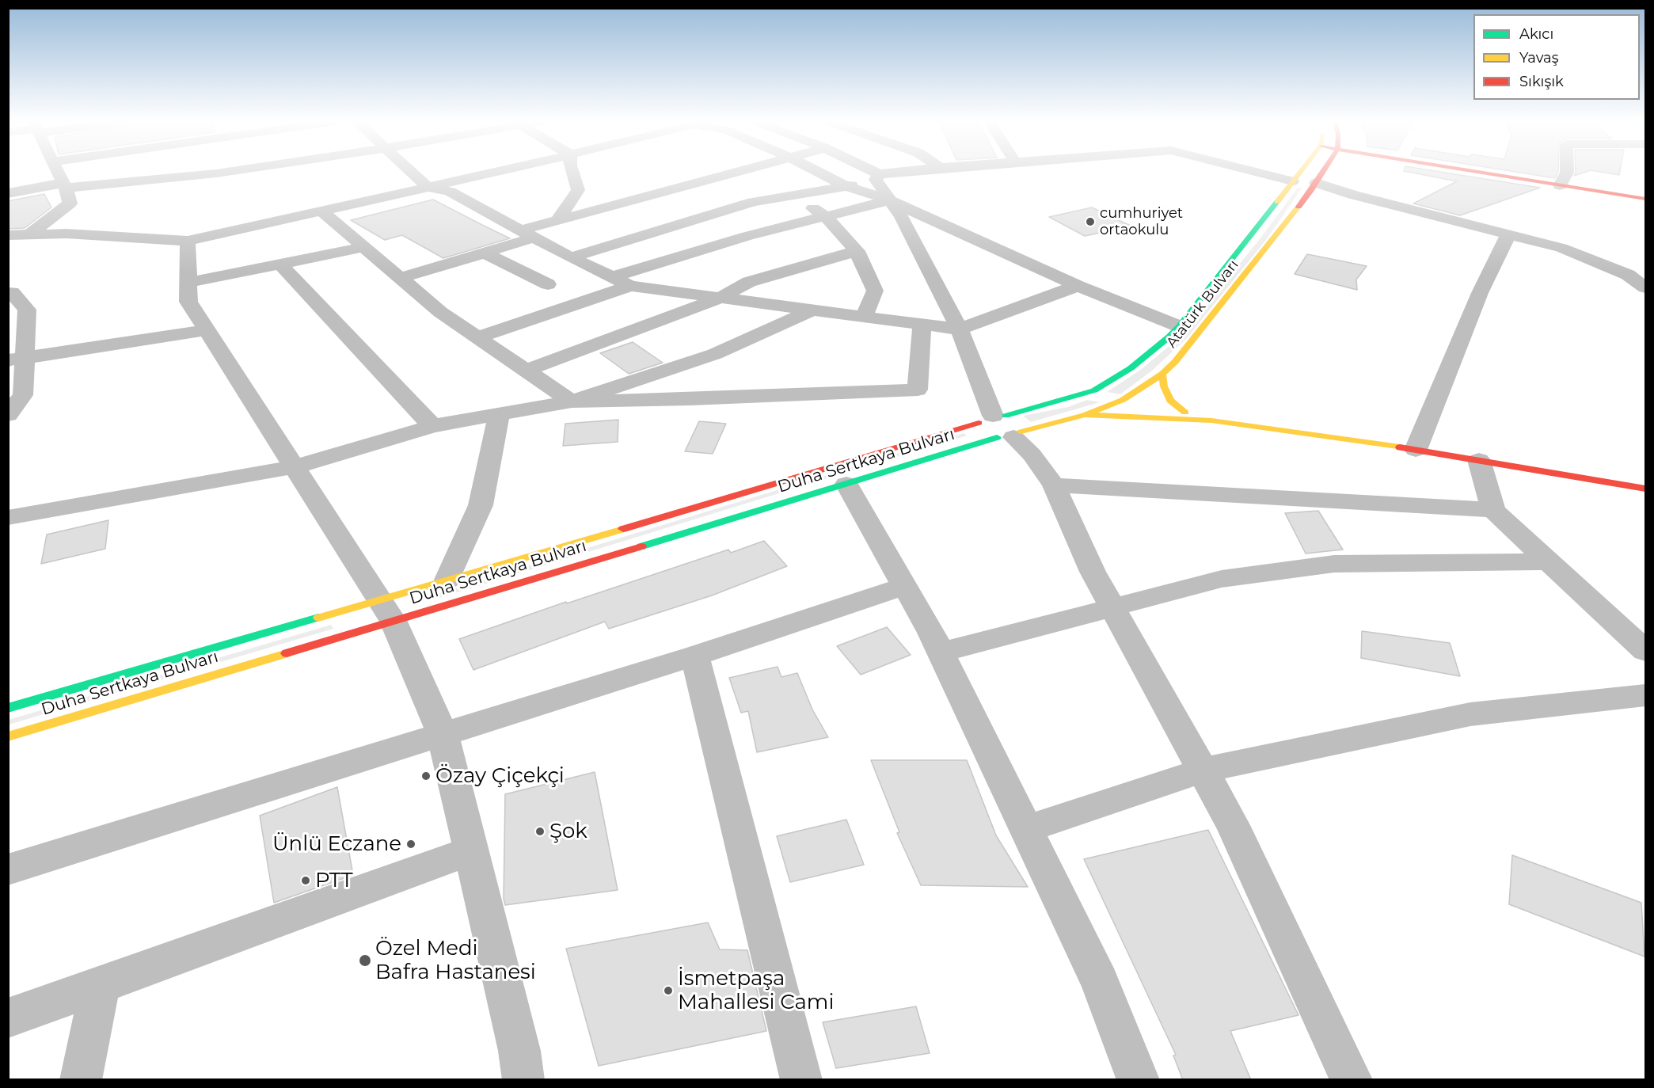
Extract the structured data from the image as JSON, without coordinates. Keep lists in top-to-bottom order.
{
  "streets": {
    "main road": ["Atatürk Bulvarı", "Duha Sertkaya Bulvarı"]
  },
  "crossings": [
    ["Atatürk Bulvarı", "Duha Sertkaya Bulvarı"]
  ],
  "places": [
    "cumhuriyet ortaokulu",
    "Özay Çiçekçi",
    "Şok",
    "Ünlü Eczane",
    "PTT",
    "Özel Medi Bafra Hastanesi",
    "İsmetpaşa Mahallesi Cami"
  ],
  "legend": ["Akıcı", "Yavaş", "Sıkışık"]
}
